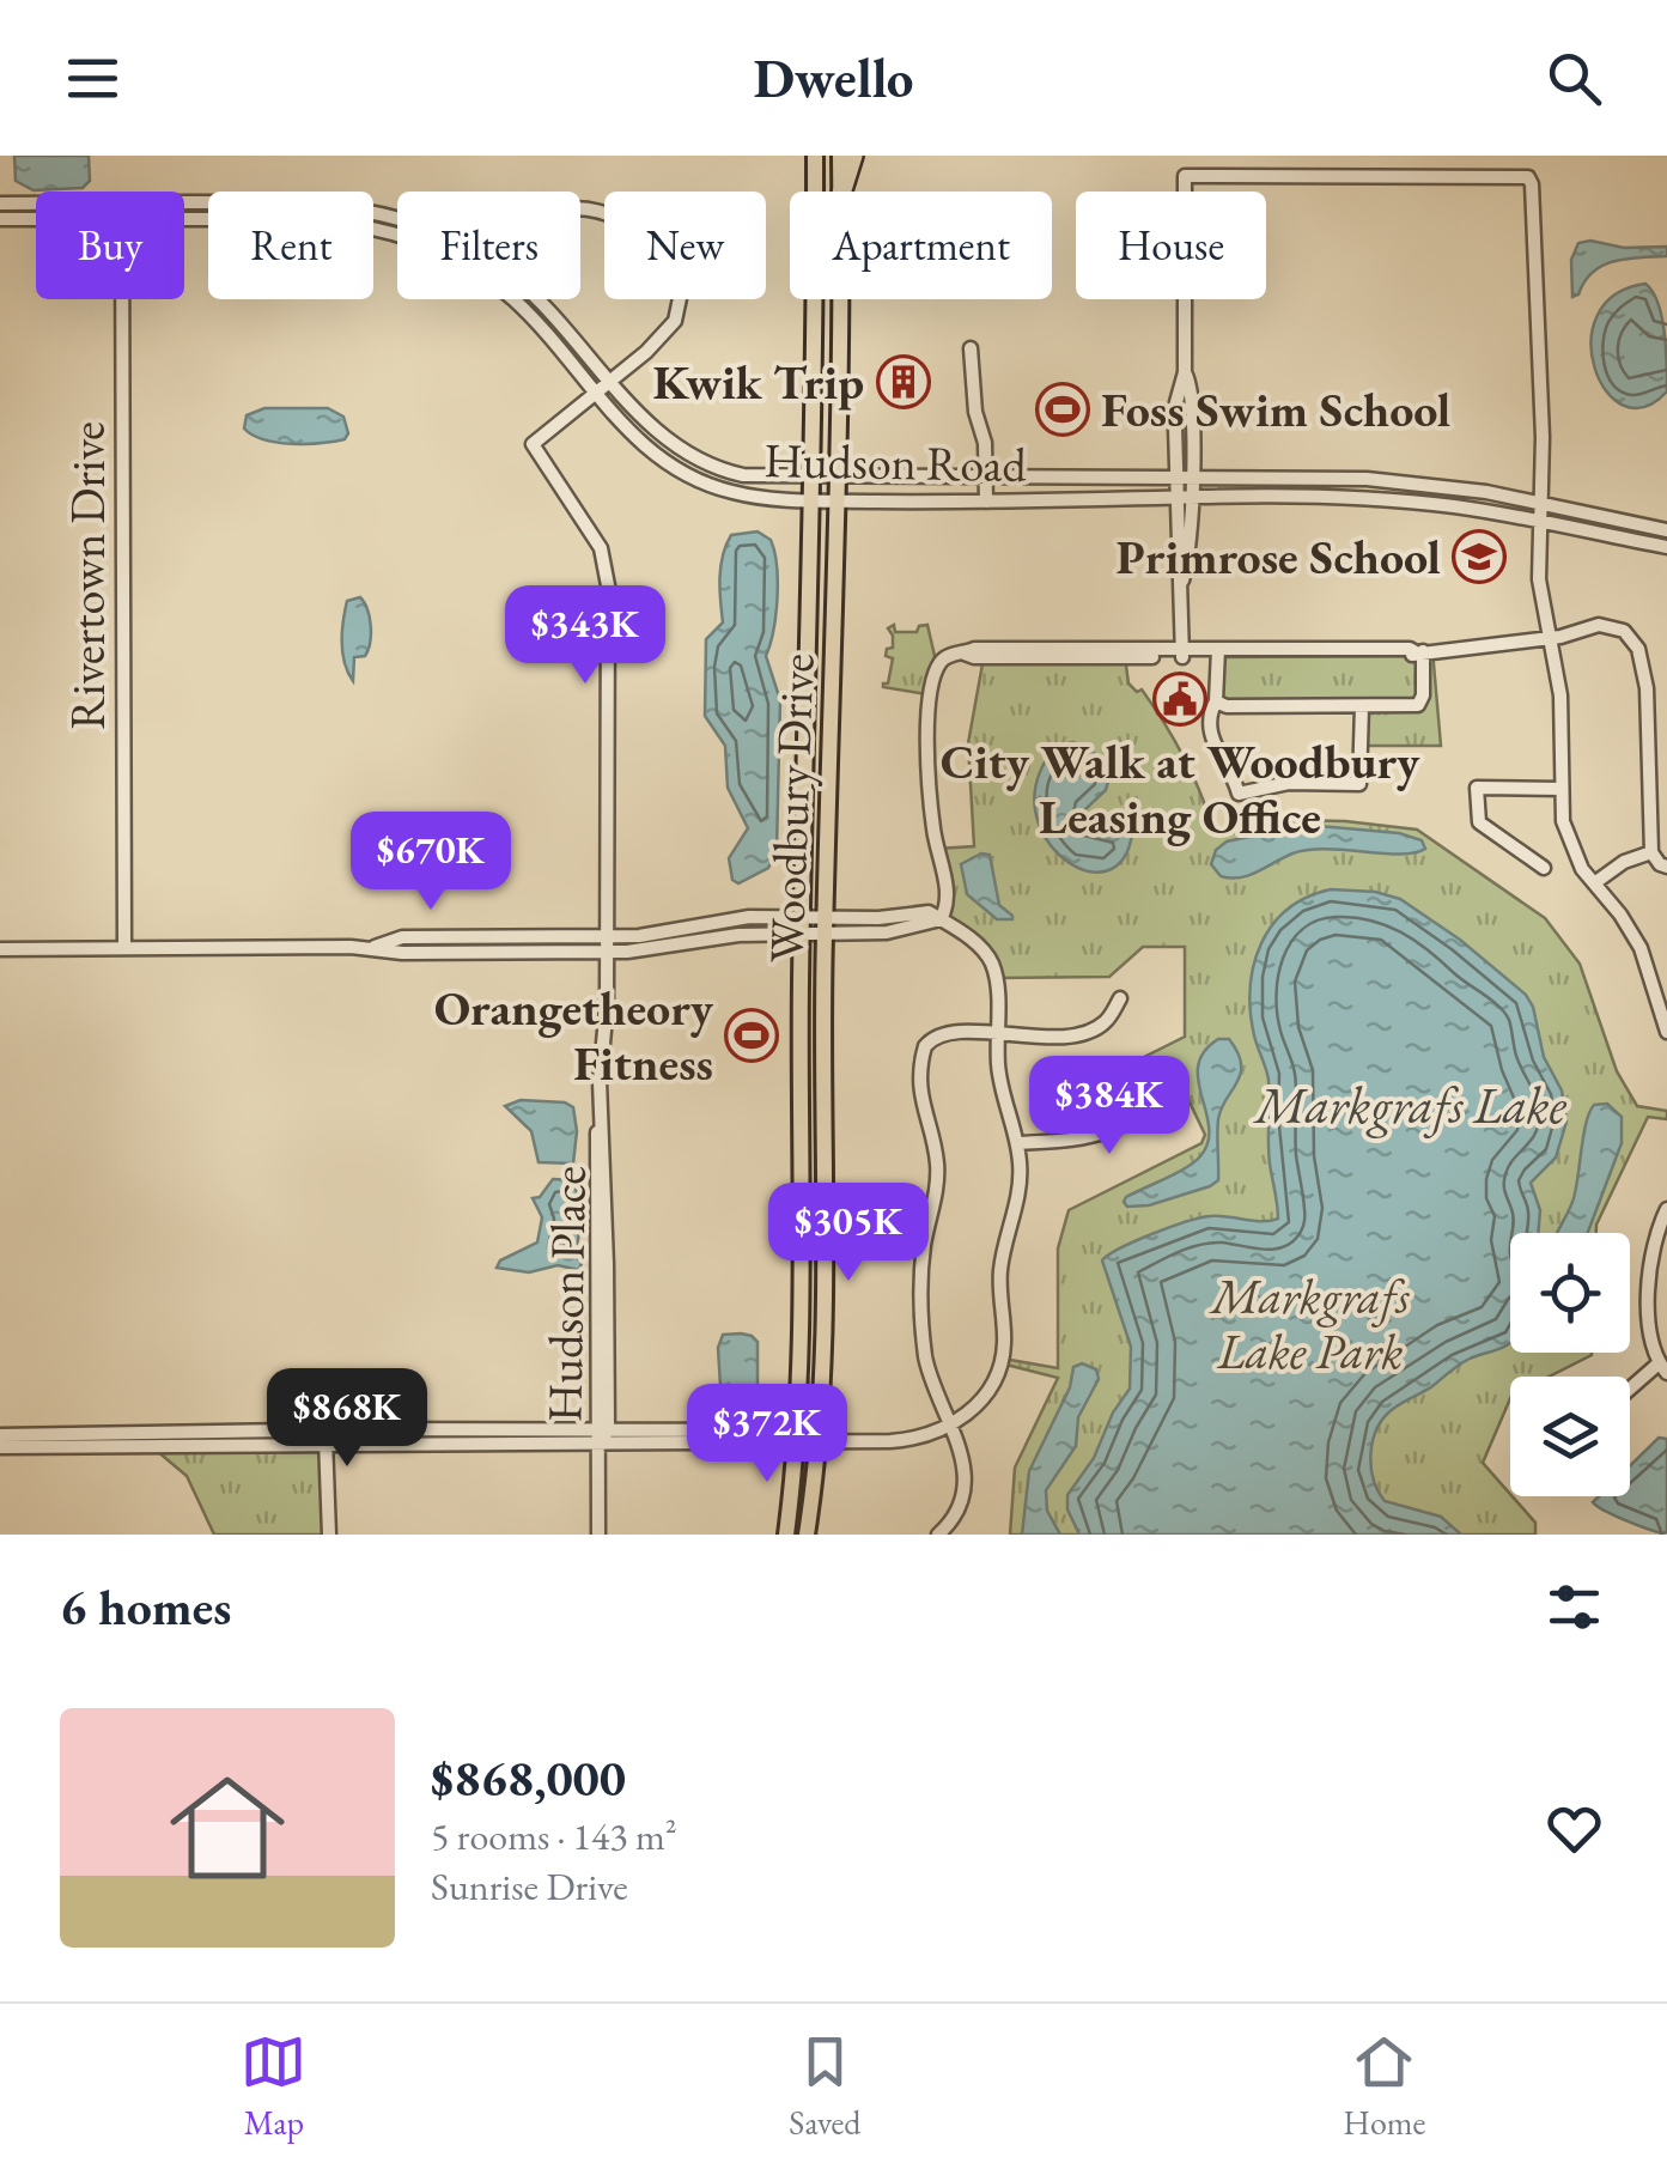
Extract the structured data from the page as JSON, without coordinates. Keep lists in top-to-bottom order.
{
  "streets": {
    "main road": ["Woodbury Drive"],
    "street": ["Hudson Road", "Rivertown Drive", "Hudson Place"]
  },
  "crossings": [
    ["Hudson Road", "Woodbury Drive"],
    ["Hudson Road", "Hudson Place"]
  ],
  "water": ["Markgrafs Lake"],
  "parks": ["Markgrafs Lake Park"],
  "places": {
    "building": ["Kwik Trip"],
    "sports": ["Foss Swim School", "Orangetheory Fitness"],
    "school or university": ["Primrose School"],
    "public building": ["City Walk at Woodbury Leasing Office"]
  },
  "page": {
    "header": "Dwello",
    "chip": [
      "Buy",
      "Rent",
      "Filters",
      "New",
      "Apartment",
      "House"
    ],
    "price": [
      "$343K",
      "$670K",
      "$384K",
      "$305K",
      "$868K",
      "$372K"
    ],
    "heading": "6 homes",
    "list": [
      {
        "name": "$868,000",
        "note": "5 rooms · 143 m² · Sunrise Drive"
      }
    ],
    "tabs": ["Map", "Saved", "Home"]
  }
}
